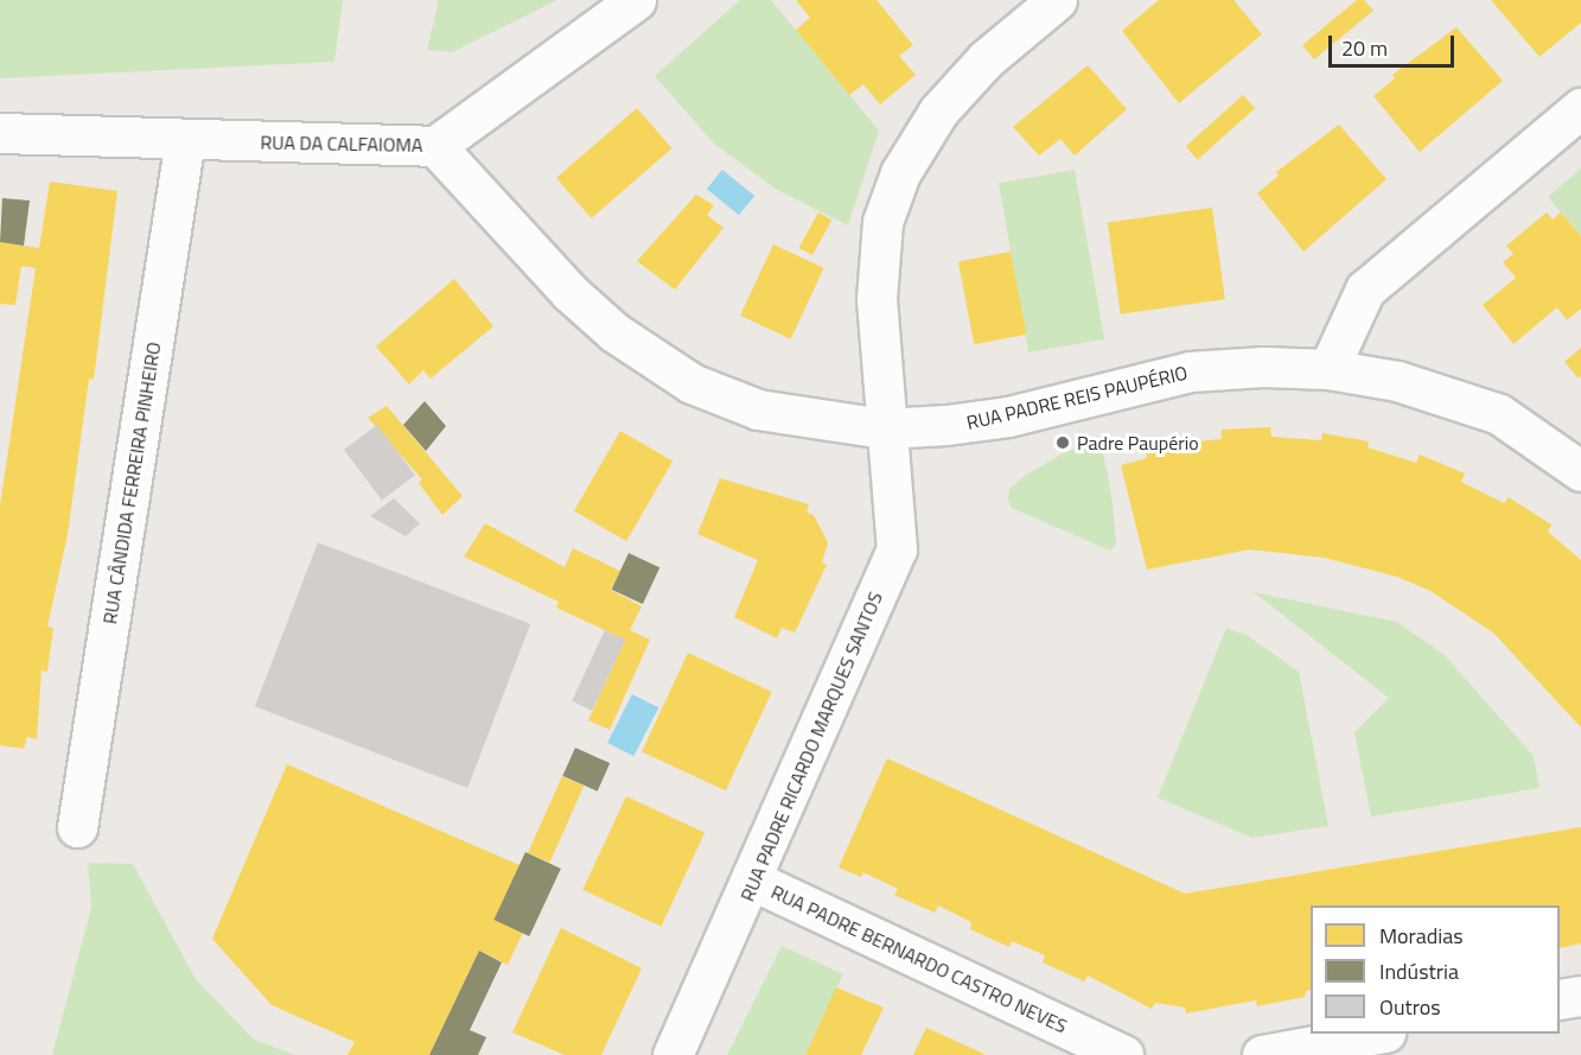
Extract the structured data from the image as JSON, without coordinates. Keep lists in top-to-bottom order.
{
  "streets": {
    "street": [
      "RUA DA CALFAIOMA",
      "RUA PADRE REIS PAUPÉRIO",
      "RUA CÂNDIDA FERREIRA PINHEIRO",
      "RUA PADRE RICARDO MARQUES SANTOS",
      "RUA PADRE BERNARDO CASTRO NEVES"
    ]
  },
  "crossings": [
    ["RUA DA CALFAIOMA", "RUA PADRE REIS PAUPÉRIO"],
    ["RUA DA CALFAIOMA", "RUA CÂNDIDA FERREIRA PINHEIRO"],
    ["RUA PADRE REIS PAUPÉRIO", "RUA PADRE RICARDO MARQUES SANTOS"],
    ["RUA PADRE RICARDO MARQUES SANTOS", "RUA PADRE BERNARDO CASTRO NEVES"]
  ],
  "places": ["Padre Paupério"],
  "legend": ["Moradias", "Indústria", "Outros"],
  "scale_bar": "20 m"
}
